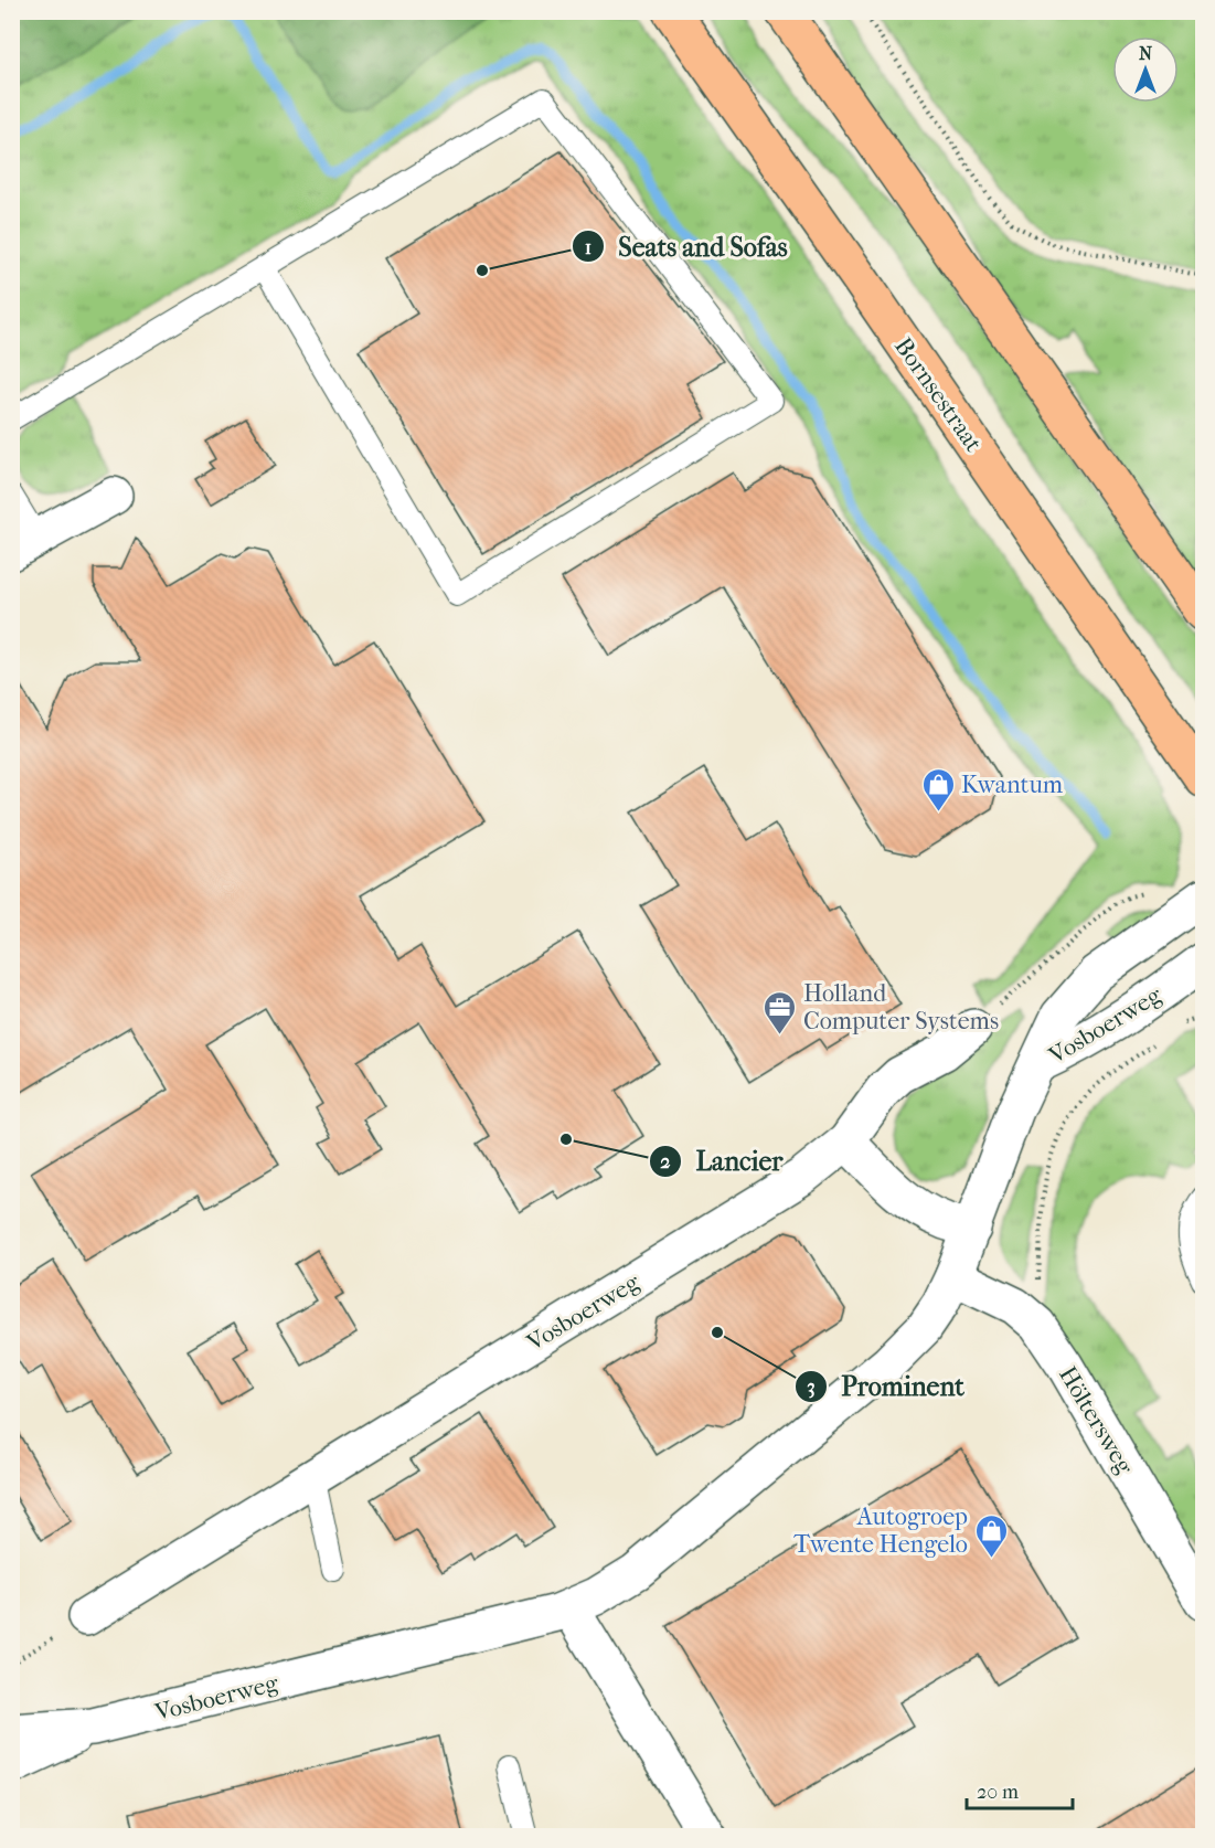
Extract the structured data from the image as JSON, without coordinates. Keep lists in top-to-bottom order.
{
  "streets": {
    "main road": ["Bornsestraat"],
    "street": ["Vosboerweg", "Höltersweg"]
  },
  "crossings": [
    ["Vosboerweg", "Höltersweg"]
  ],
  "places": {
    "other": ["Seats and Sofas", "Lancier", "Prominent"],
    "shop": ["Kwantum", "Autogroep Twente Hengelo"],
    "office": ["Holland Computer Systems"]
  },
  "scale_bar": "20 m",
  "north": "top"
}
